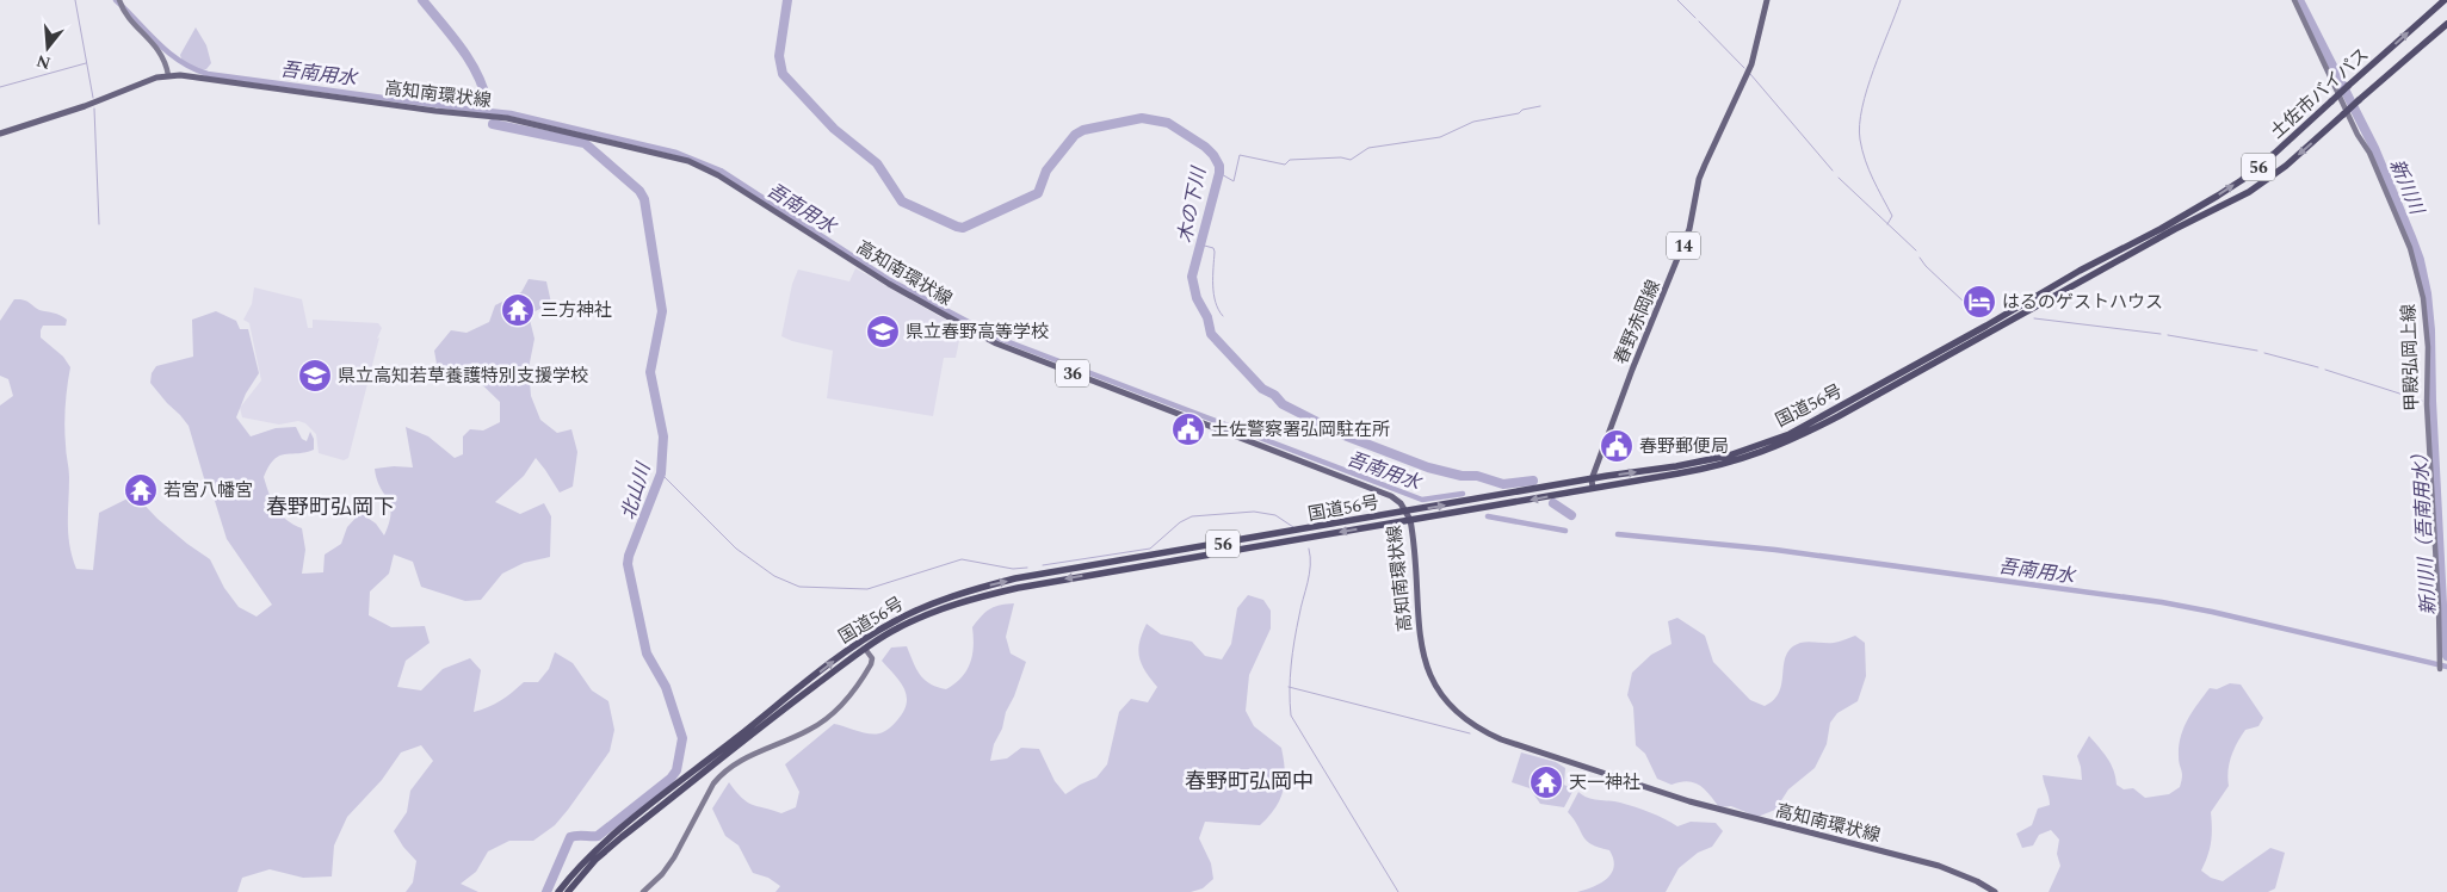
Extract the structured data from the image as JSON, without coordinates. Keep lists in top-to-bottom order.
{
  "streets": {
    "highway": ["土佐市バイパス", "56", "国道56号"],
    "main road": [
      "高知南環状線",
      "14",
      "春野赤岡線",
      "甲殿弘岡上線",
      "36"
    ]
  },
  "crossings": [
    ["土佐市バイパス", "国道56号"],
    ["高知南環状線", "国道56号"],
    ["春野赤岡線", "国道56号"]
  ],
  "districts": ["春野町弘岡下", "春野町弘岡中"],
  "water": [
    "吾南用水",
    "新川川",
    "木の下川",
    "北山川",
    "新川川（吾南用水）"
  ],
  "places": {
    "hotel": ["はるのゲストハウス"],
    "temple": ["三方神社", "若宮八幡宮", "天一神社"],
    "school or university": ["県立春野高等学校", "県立高知若草養護特別支援学校"],
    "public building": ["土佐警察署弘岡駐在所", "春野郵便局"]
  },
  "north": "bottom"
}
